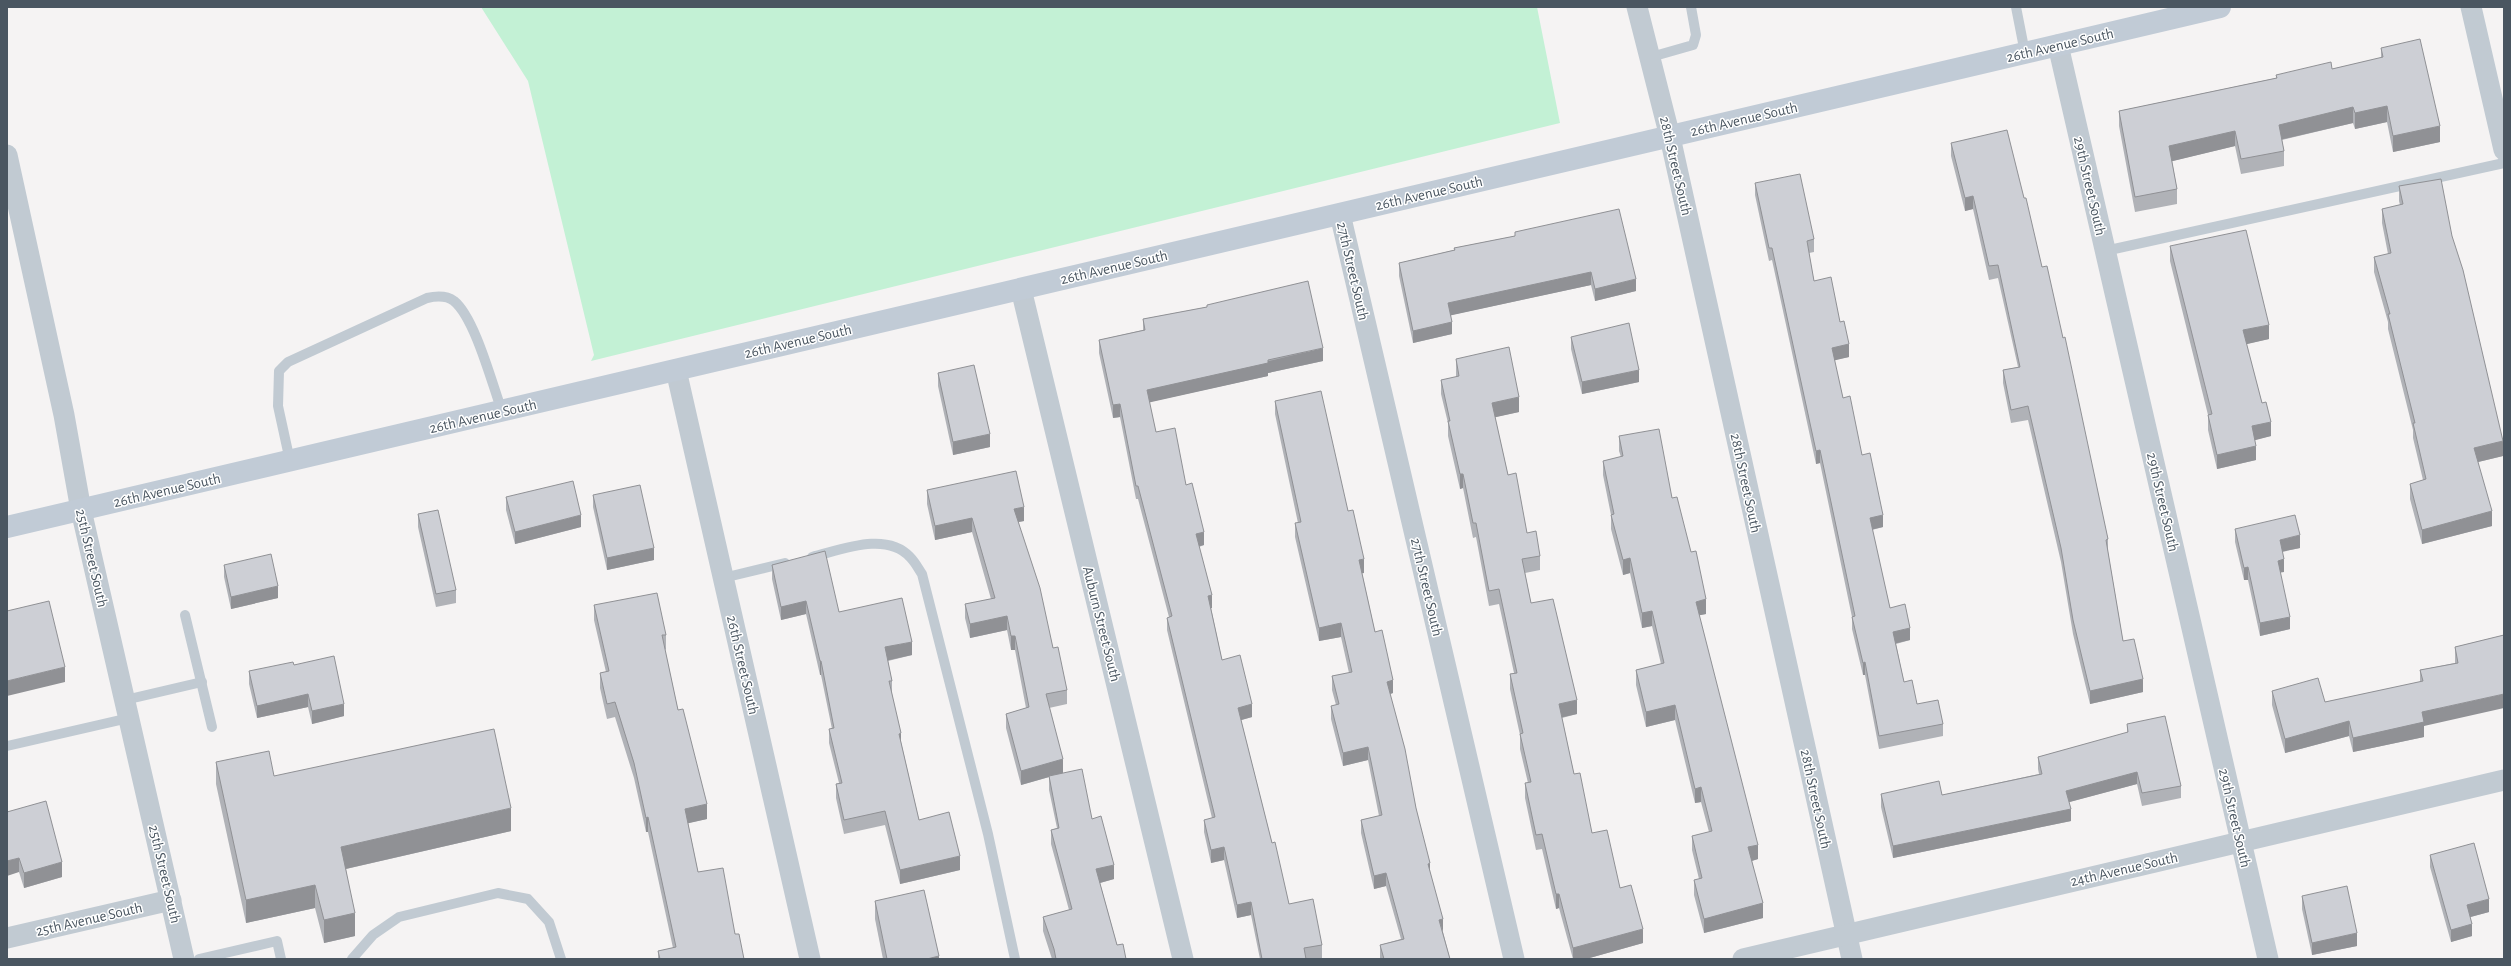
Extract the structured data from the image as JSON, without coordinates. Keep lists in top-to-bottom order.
{
  "streets": {
    "street": [
      "26th Avenue South",
      "28th Street South",
      "29th Street South",
      "27th Street South",
      "25th Street South",
      "Auburn Street South",
      "26th Street South",
      "24th Avenue South",
      "25th Avenue South"
    ]
  },
  "crossings": [
    ["26th Avenue South", "28th Street South"],
    ["26th Avenue South", "29th Street South"],
    ["26th Avenue South", "27th Street South"],
    ["26th Avenue South", "25th Street South"],
    ["26th Avenue South", "Auburn Street South"],
    ["26th Avenue South", "26th Street South"],
    ["28th Street South", "24th Avenue South"],
    ["29th Street South", "24th Avenue South"],
    ["25th Street South", "25th Avenue South"]
  ]
}
